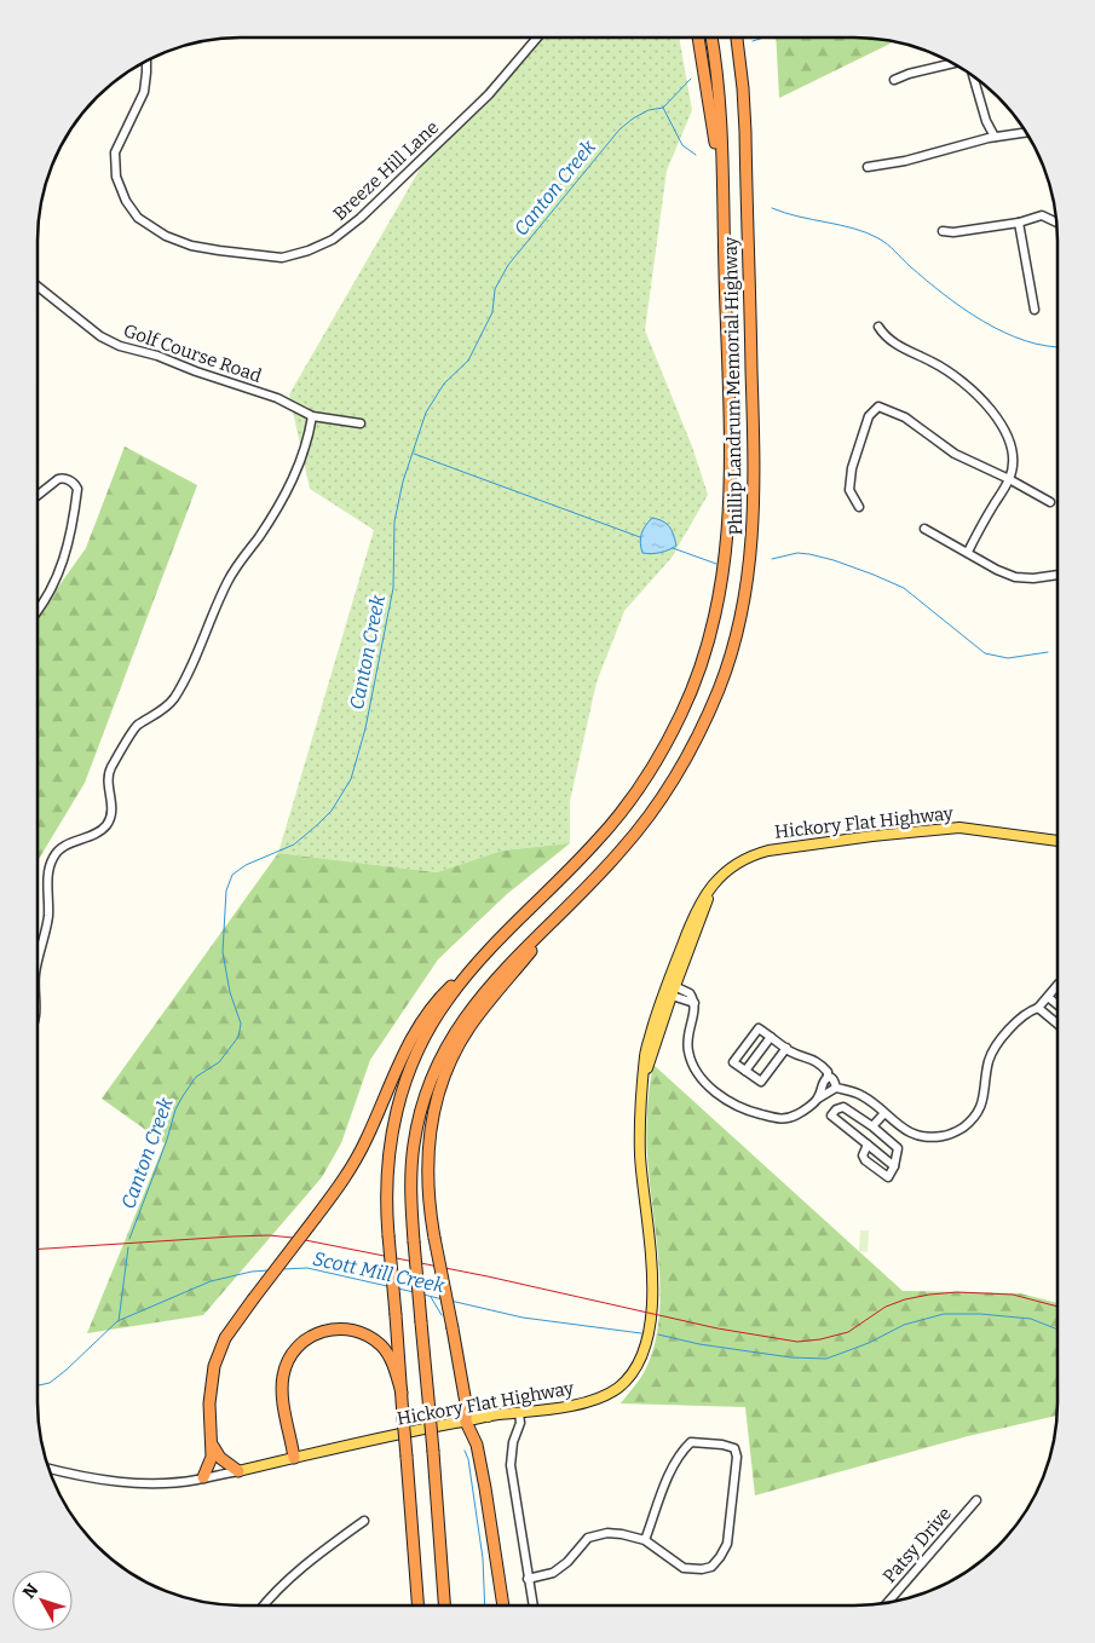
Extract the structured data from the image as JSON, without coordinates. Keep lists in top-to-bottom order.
{
  "streets": {
    "highway": ["Phillip Landrum Memorial Highway"],
    "main road": ["Hickory Flat Highway"],
    "street": ["Breeze Hill Lane", "Golf Course Road", "Patsy Drive"]
  },
  "water": ["Canton Creek", "Scott Mill Creek"],
  "north": "top left"
}
